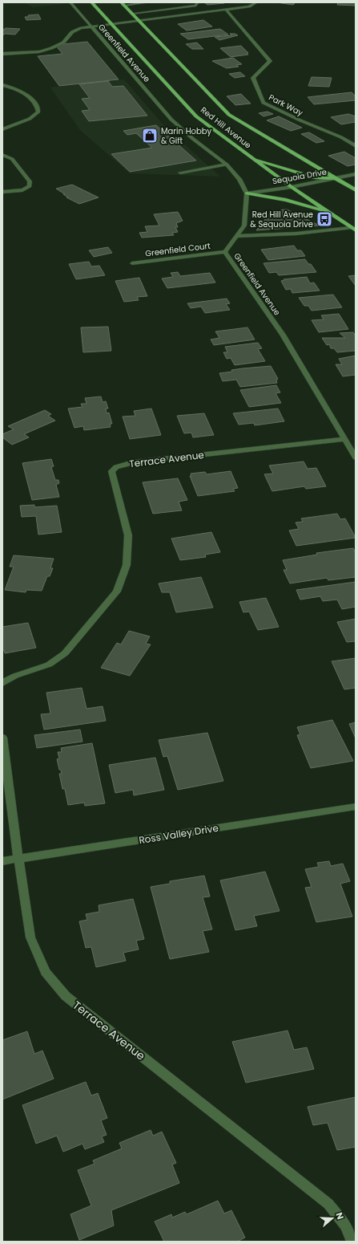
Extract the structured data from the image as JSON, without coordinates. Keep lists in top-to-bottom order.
{
  "streets": {
    "main road": ["Red Hill Avenue"],
    "street": [
      "Greenfield Avenue",
      "Park Way",
      "Sequoia Drive",
      "Greenfield Court",
      "Terrace Avenue",
      "Ross Valley Drive"
    ]
  },
  "crossings": [
    ["Greenfield Avenue", "Sequoia Drive"],
    ["Greenfield Avenue", "Greenfield Court"],
    ["Greenfield Avenue", "Terrace Avenue"],
    ["Red Hill Avenue", "Sequoia Drive"],
    ["Terrace Avenue", "Ross Valley Drive"]
  ],
  "places": {
    "shop": ["Marin Hobby & Gift"],
    "bus stop": ["Red Hill Avenue & Sequoia Drive"]
  },
  "north": "right"
}
